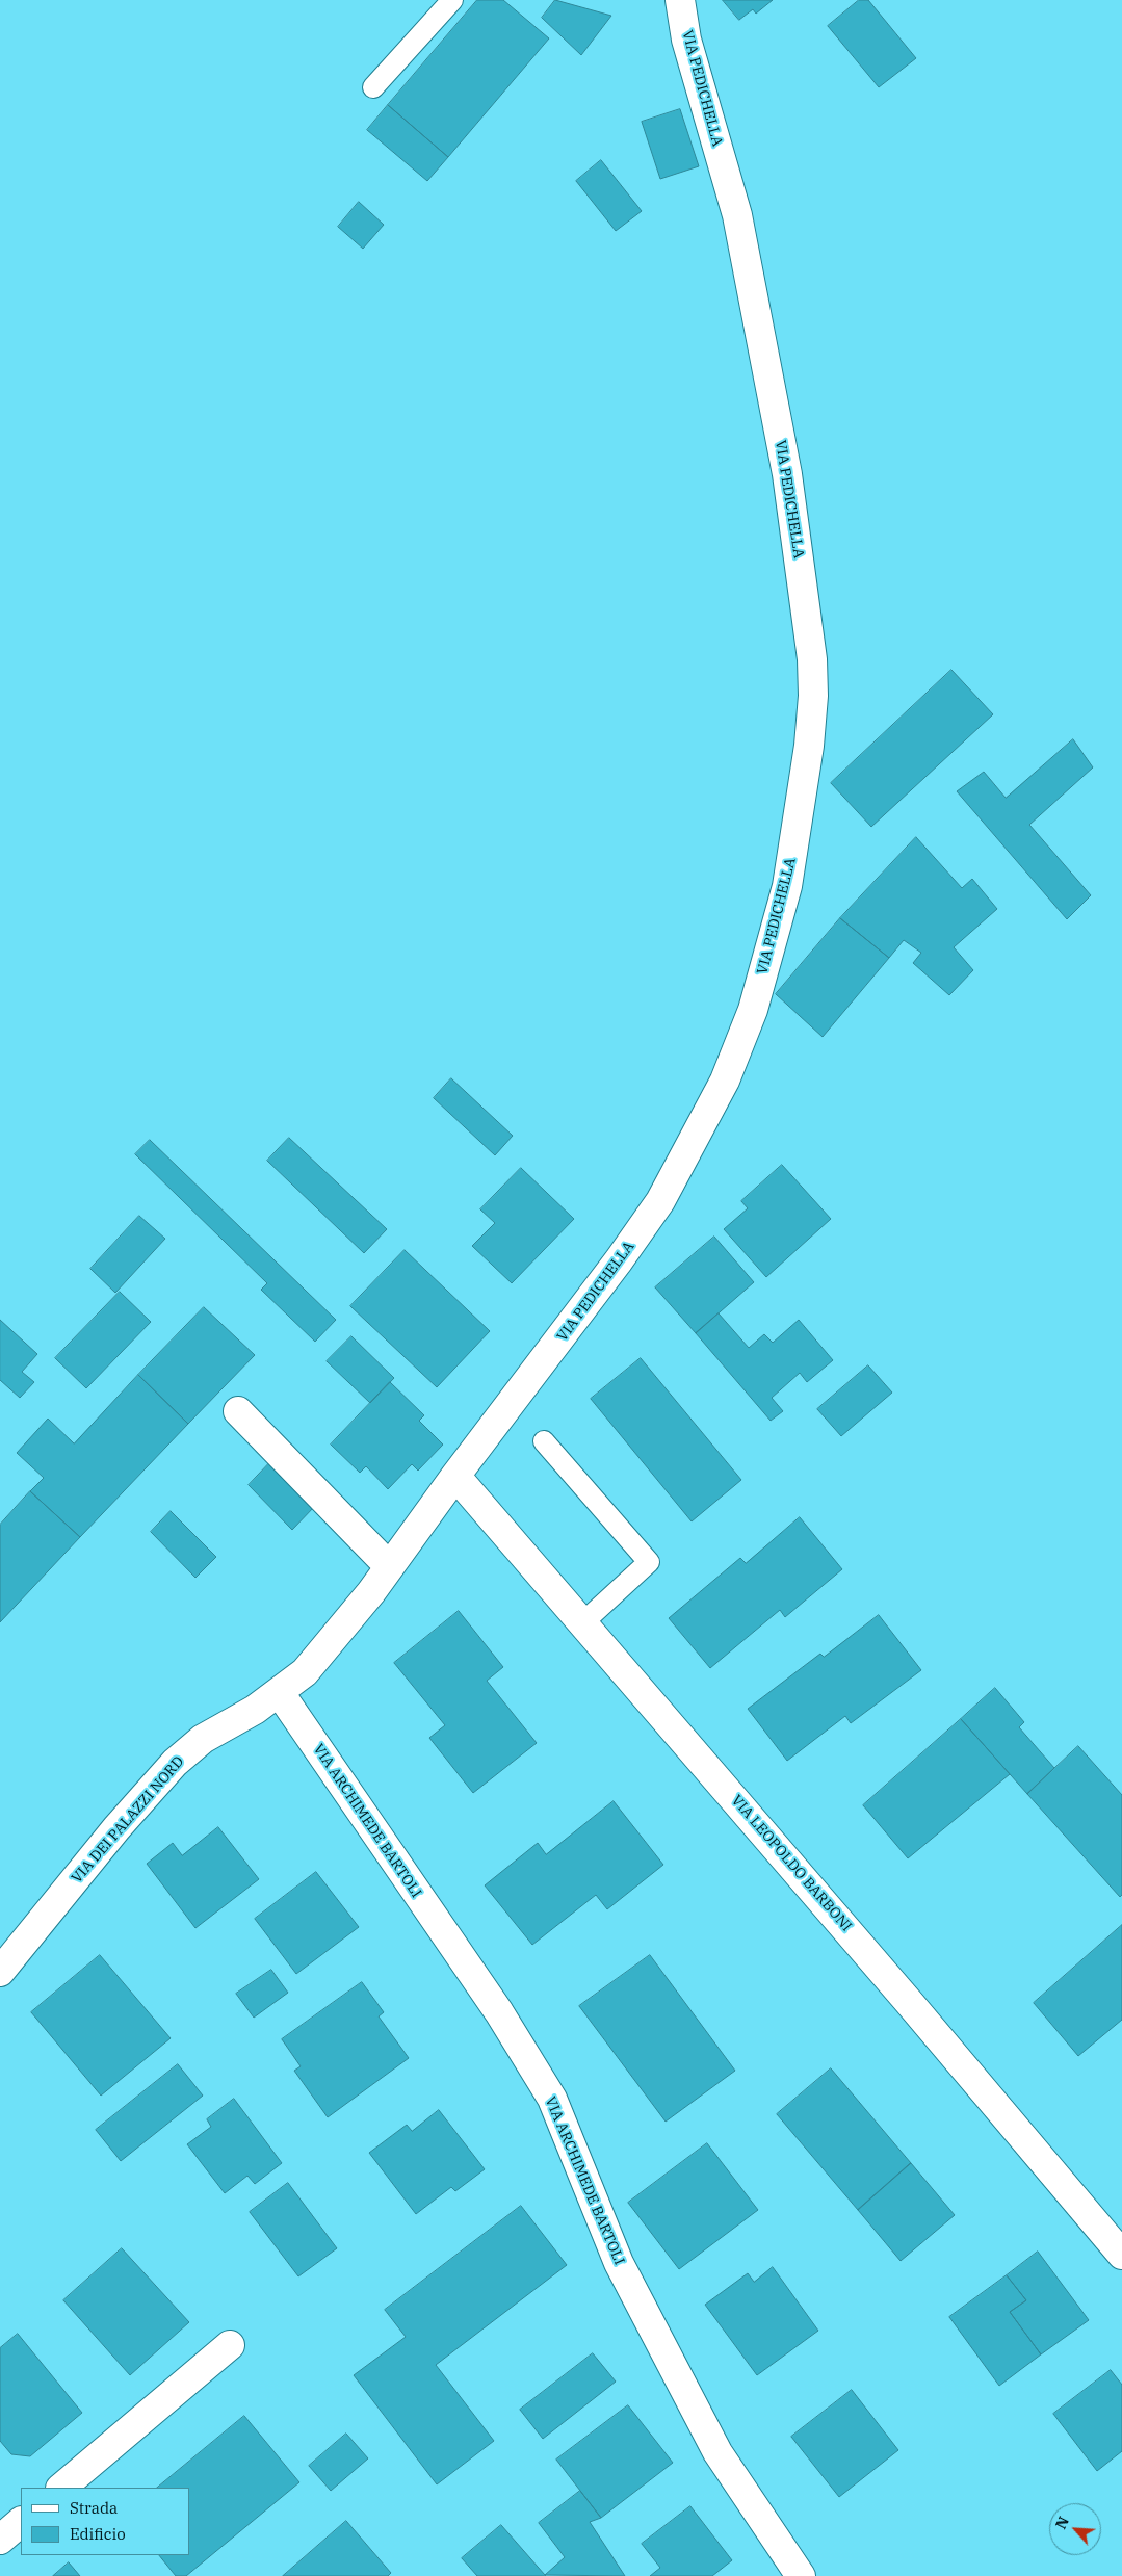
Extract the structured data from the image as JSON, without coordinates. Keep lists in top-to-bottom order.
{
  "streets": {
    "street": [
      "VIA PEDICHELLA",
      "VIA DEI PALAZZI NORD",
      "VIA ARCHIMEDE BARTOLI",
      "VIA LEOPOLDO BARBONI"
    ]
  },
  "crossings": [
    ["VIA PEDICHELLA", "VIA DEI PALAZZI NORD"],
    ["VIA PEDICHELLA", "VIA ARCHIMEDE BARTOLI"],
    ["VIA PEDICHELLA", "VIA LEOPOLDO BARBONI"],
    ["VIA DEI PALAZZI NORD", "VIA ARCHIMEDE BARTOLI"]
  ],
  "legend": ["Strada", "Edificio"],
  "north": "top left"
}
